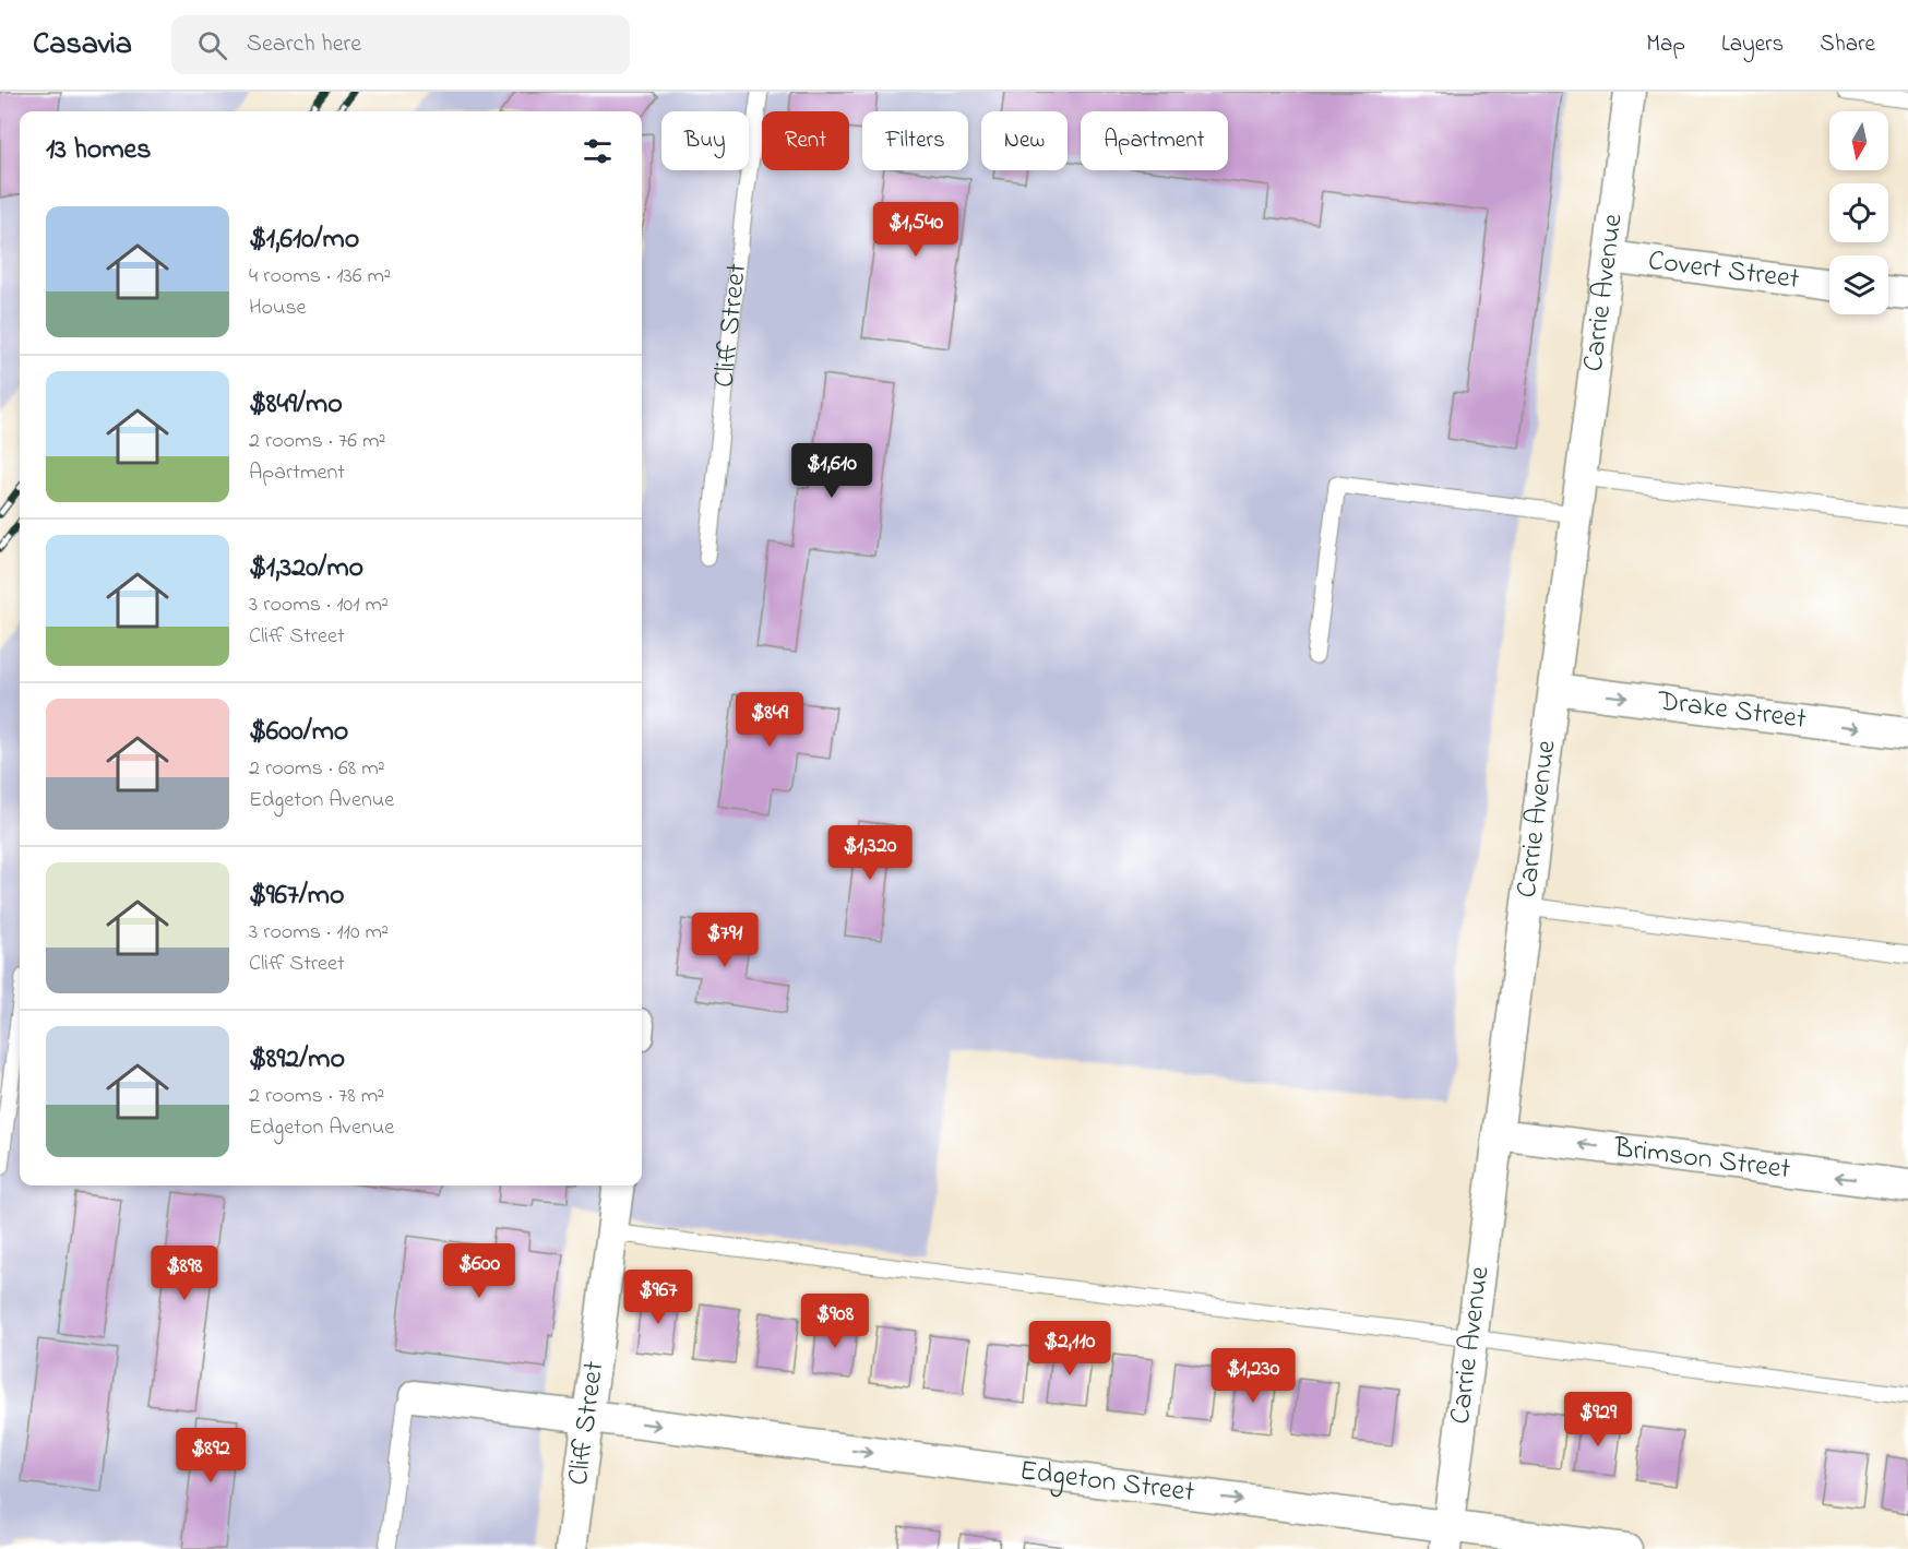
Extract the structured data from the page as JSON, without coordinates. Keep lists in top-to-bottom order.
{
  "streets": {
    "street": [
      "Covert Street",
      "Carrie Avenue",
      "Cliff Street",
      "Drake Street",
      "Brimson Street",
      "Edgeton Street"
    ]
  },
  "crossings": [
    ["Covert Street", "Carrie Avenue"],
    ["Carrie Avenue", "Drake Street"],
    ["Carrie Avenue", "Brimson Street"],
    ["Carrie Avenue", "Edgeton Street"],
    ["Cliff Street", "Edgeton Street"]
  ],
  "one_way": ["Drake Street", "Brimson Street", "Edgeton Street"],
  "north": "bottom",
  "page": {
    "header": "Casavia",
    "search": "Search here",
    "nav": ["Map", "Layers", "Share"],
    "chip": [
      "Buy",
      "Rent",
      "Filters",
      "New",
      "Apartment"
    ],
    "heading": "13 homes",
    "list": [
      {
        "name": "$1,610/mo",
        "note": "4 rooms · 136 m² · House"
      },
      {
        "name": "$849/mo",
        "note": "2 rooms · 76 m² · Apartment"
      },
      {
        "name": "$1,320/mo",
        "note": "3 rooms · 101 m² · Cliff Street"
      },
      {
        "name": "$600/mo",
        "note": "2 rooms · 68 m² · Edgeton Avenue"
      },
      {
        "name": "$967/mo",
        "note": "3 rooms · 110 m² · Cliff Street"
      },
      {
        "name": "$892/mo",
        "note": "2 rooms · 78 m² · Edgeton Avenue"
      }
    ],
    "price": [
      "$1,540",
      "$1,610",
      "$849",
      "$1,320",
      "$791",
      "$600",
      "$898",
      "$967",
      "$908",
      "$2,110",
      "$1,230",
      "$929",
      "$892"
    ]
  }
}
